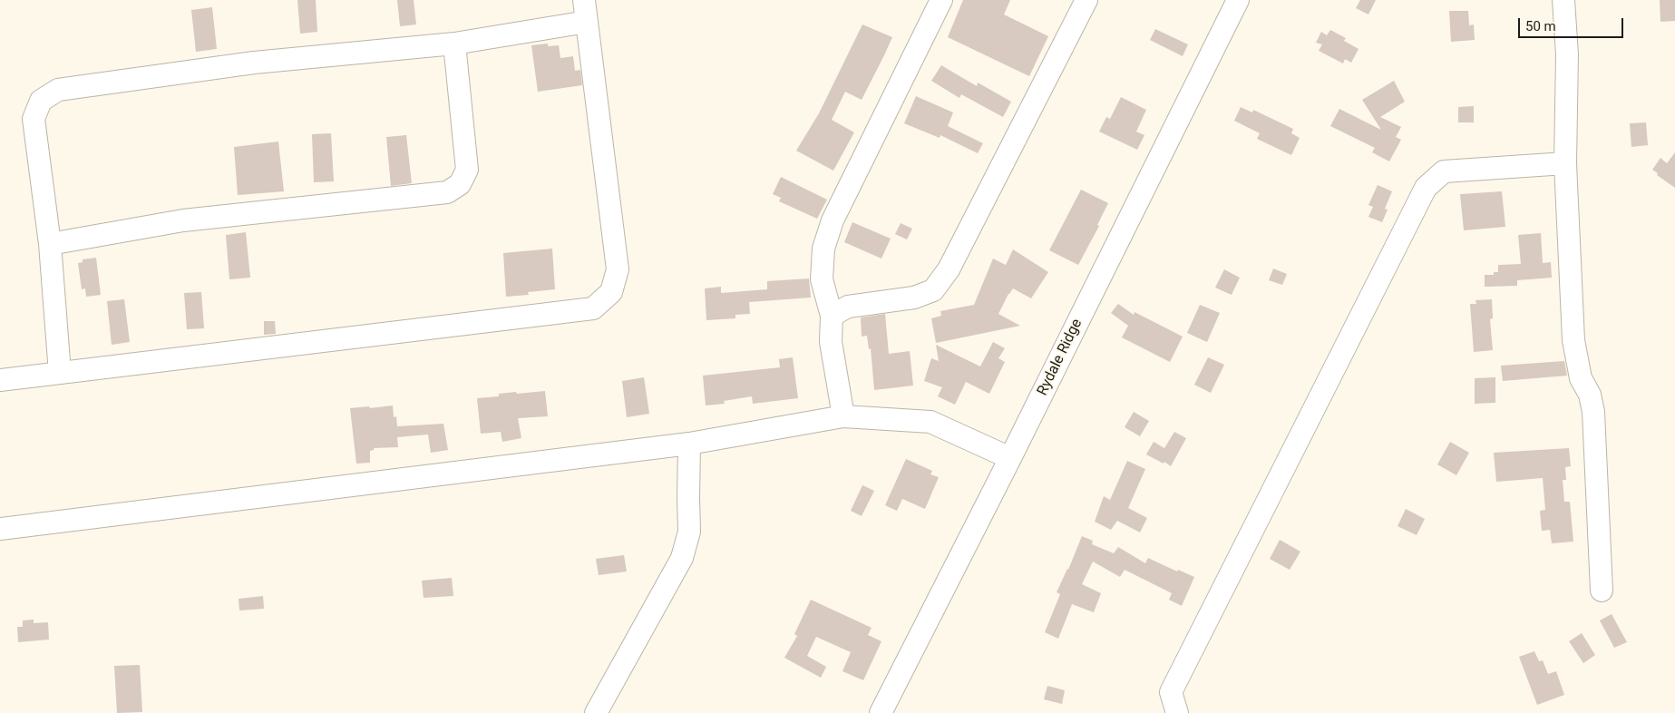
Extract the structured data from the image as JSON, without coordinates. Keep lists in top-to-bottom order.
{
  "streets": {
    "street": ["Rydale Ridge"]
  },
  "scale_bar": "50 m"
}
